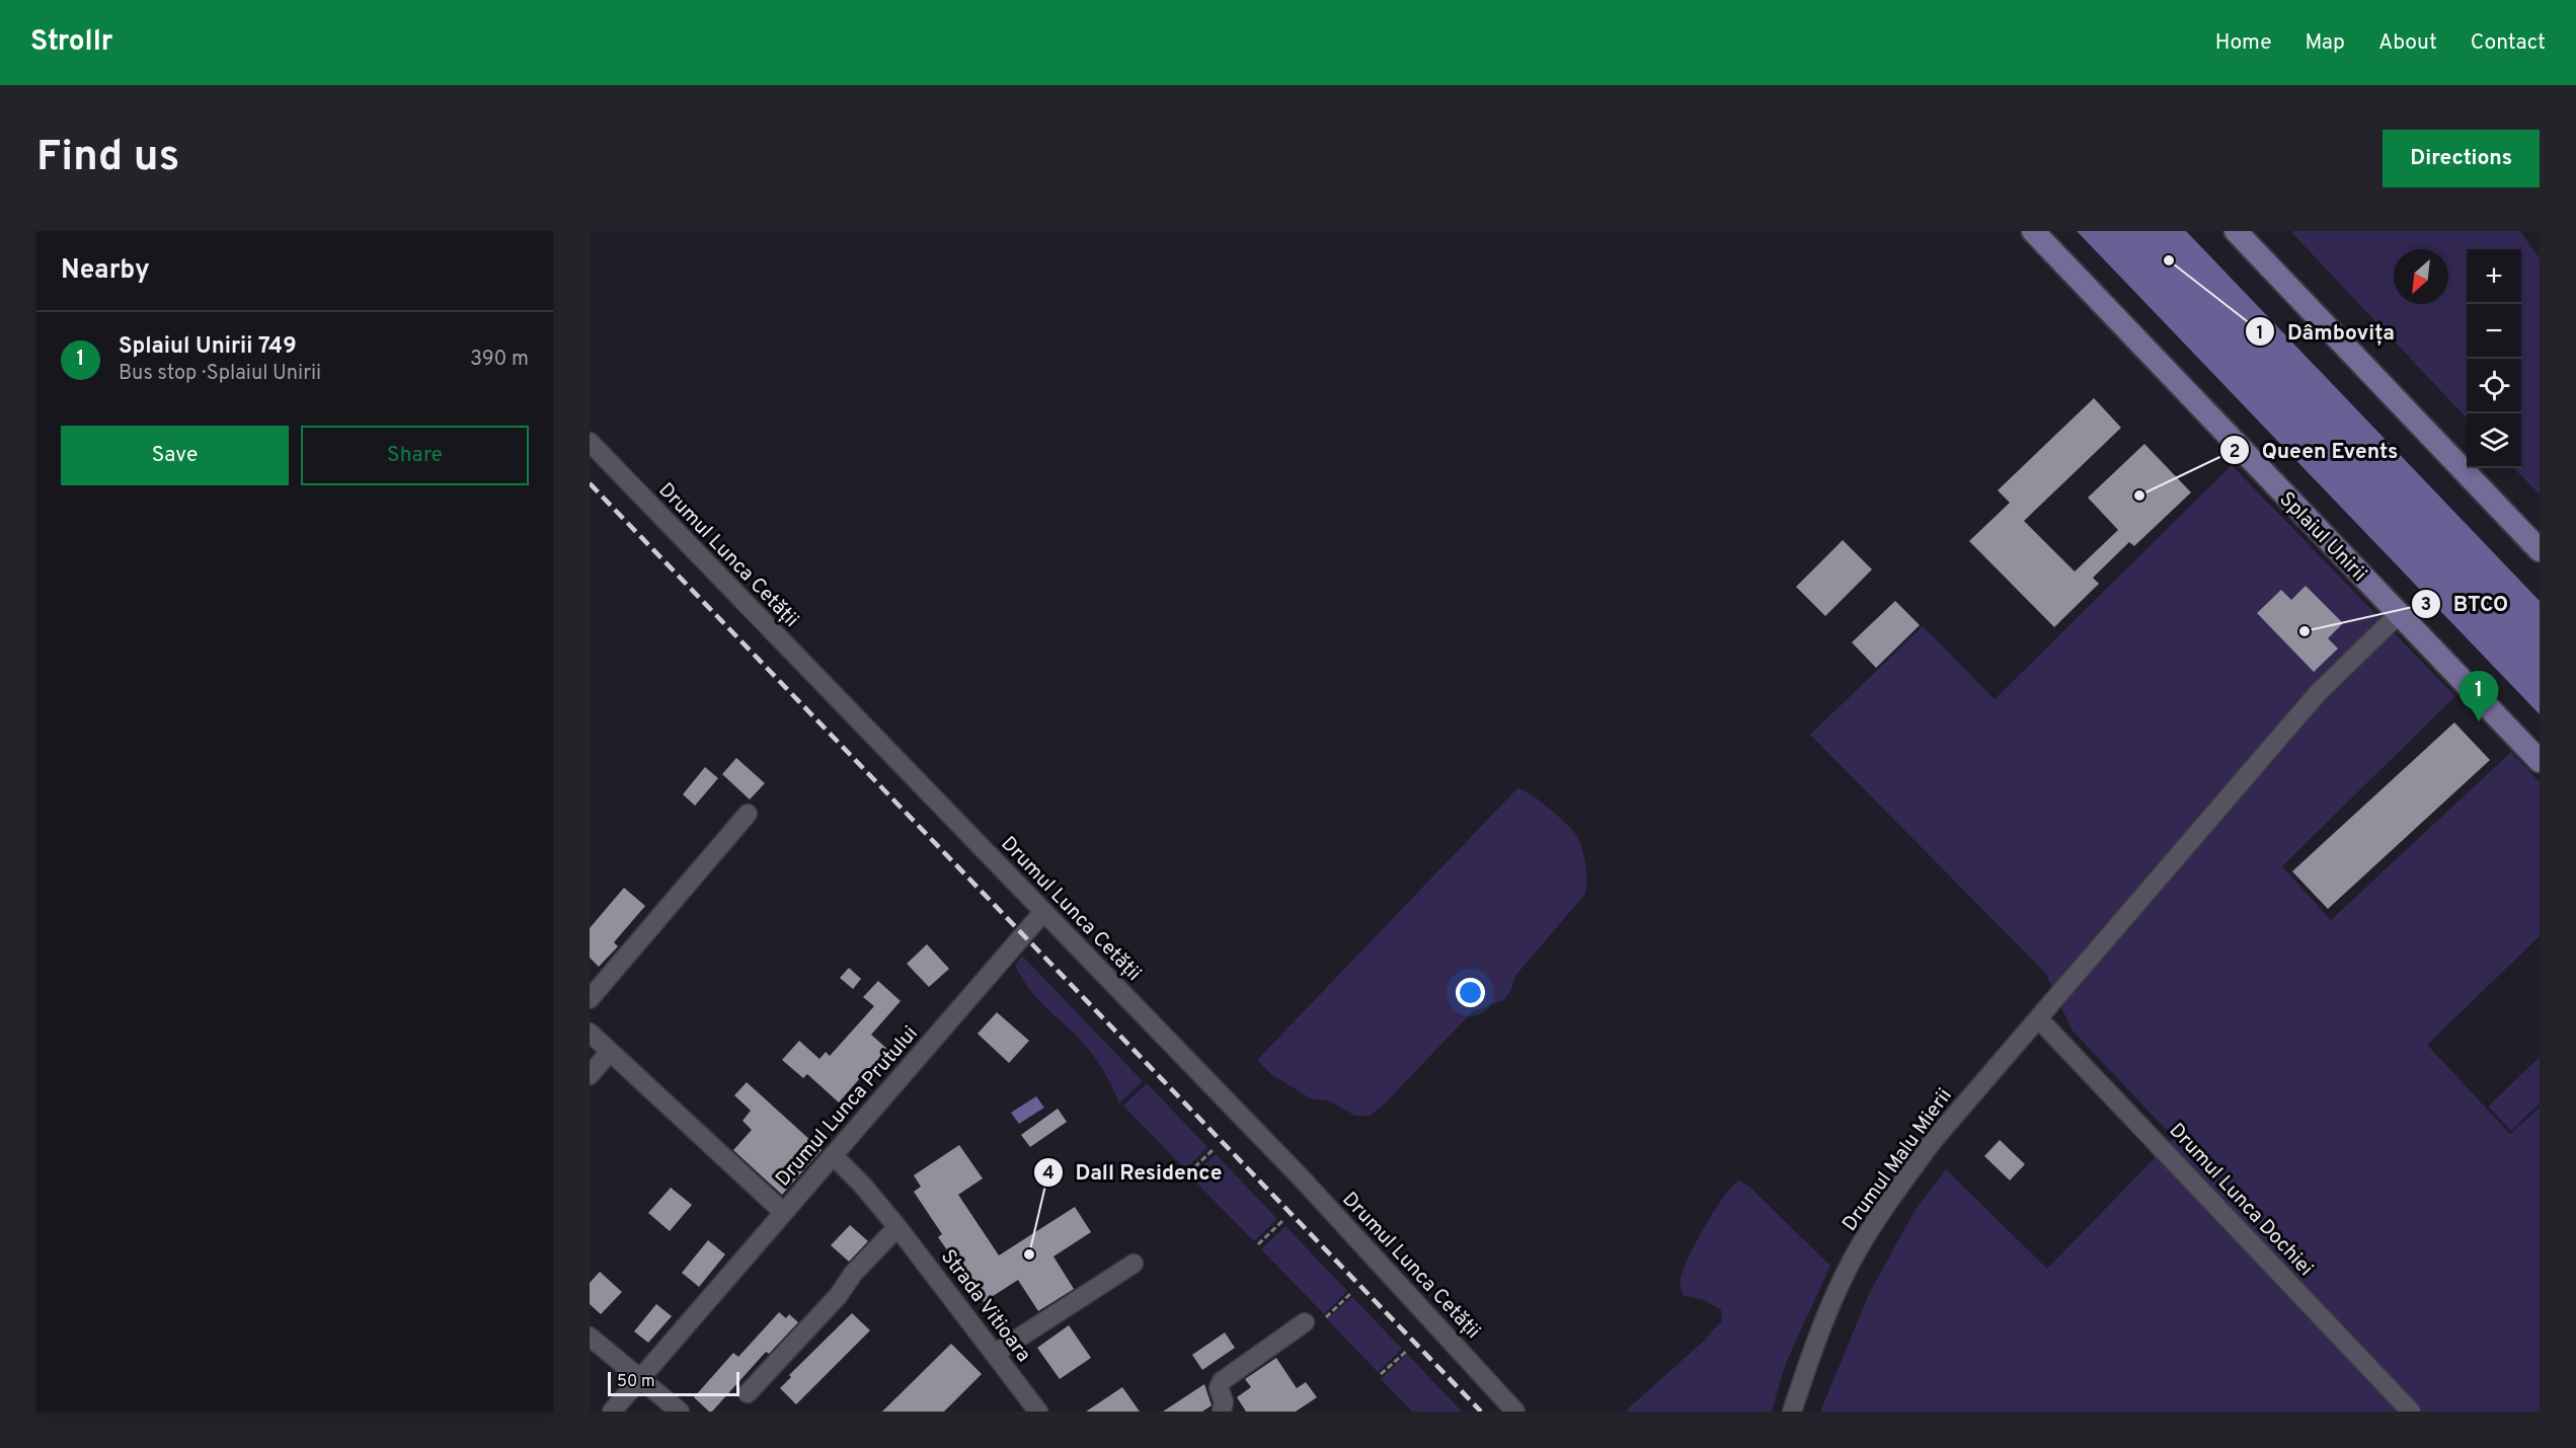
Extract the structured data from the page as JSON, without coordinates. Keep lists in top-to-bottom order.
{
  "streets": {
    "main road": ["Splaiul Unirii"],
    "street": [
      "Drumul Lunca Cetății",
      "Drumul Lunca Prutului",
      "Drumul Malu Mierii",
      "Drumul Lunca Dochiei",
      "Strada Vitioara"
    ]
  },
  "crossings": [
    ["Splaiul Unirii", "Drumul Malu Mierii"],
    ["Drumul Lunca Cetății", "Drumul Lunca Prutului"],
    ["Drumul Lunca Prutului", "Strada Vitioara"],
    ["Drumul Malu Mierii", "Drumul Lunca Dochiei"]
  ],
  "places": [
    "Dâmbovița",
    "Queen Events",
    "BTCO",
    "Dall Residence"
  ],
  "scale_bar": "50 m",
  "north": "bottom left",
  "page": {
    "header": "Strollr",
    "nav": [
      "Home",
      "Map",
      "About",
      "Contact"
    ],
    "buttons": [
      "Directions",
      ["Save", "Share"]
    ],
    "title": "Find us",
    "heading": "Nearby",
    "map_buttons": ["+", "−"],
    "list": [
      {
        "mark": "1",
        "name": "Splaiul Unirii 749",
        "note": "Bus stop · Splaiul Unirii",
        "value": "390 m"
      }
    ],
    "pins": "1",
    "scale": "50 m"
  }
}
